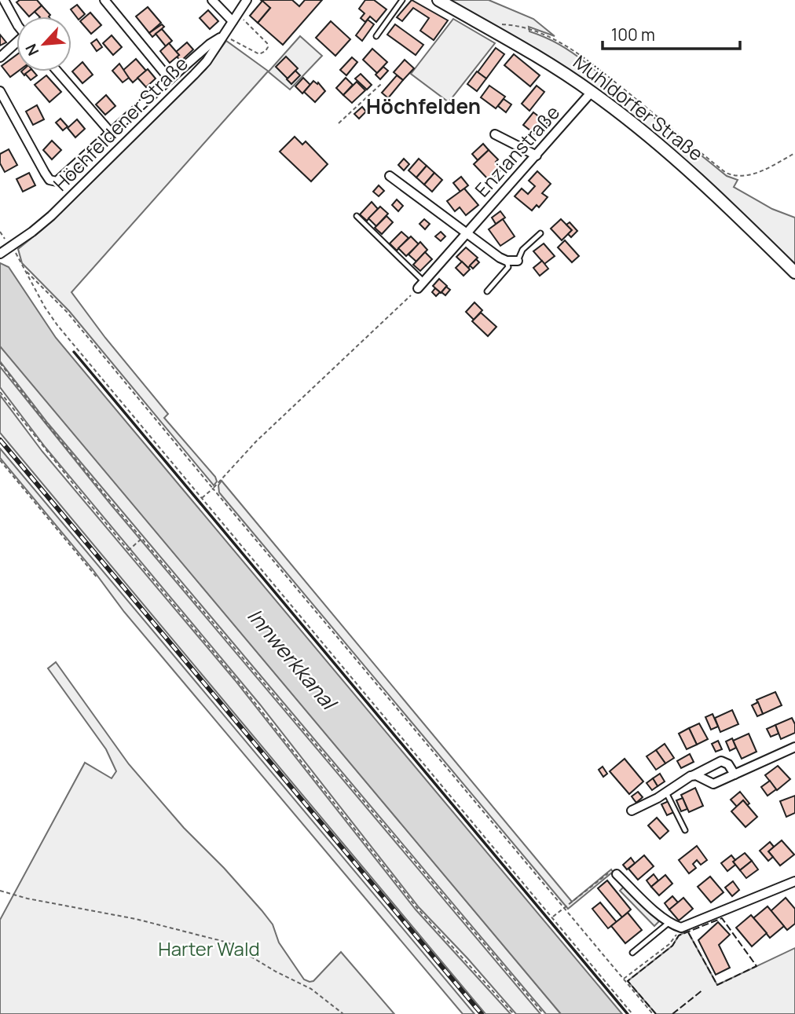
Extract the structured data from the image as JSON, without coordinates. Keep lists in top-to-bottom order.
{
  "streets": {
    "street": ["Mühldorfer Straße", "Höchfeldener Straße", "Enzianstraße"]
  },
  "crossings": [
    ["Mühldorfer Straße", "Enzianstraße"]
  ],
  "districts": ["Höchfelden"],
  "water": ["Innwerkkanal"],
  "parks": ["Harter Wald"],
  "scale_bar": "100 m",
  "north": "bottom left"
}
